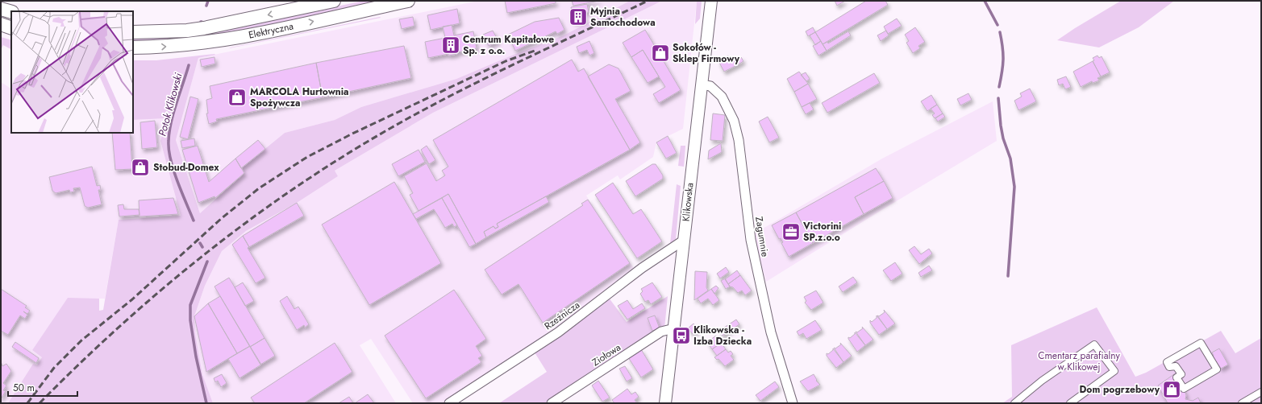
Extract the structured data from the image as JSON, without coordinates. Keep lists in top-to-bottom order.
{
  "streets": {
    "main road": ["Elektryczna"],
    "street": [
      "Klikowska",
      "Zagumnie",
      "Rzeźnicza",
      "Ziołowa"
    ]
  },
  "crossings": [
    ["Klikowska", "Zagumnie"],
    ["Klikowska", "Rzeźnicza"],
    ["Klikowska", "Ziołowa"]
  ],
  "water": ["Potok Klikowski"],
  "parks": ["Cmentarz parafialny w Klikowej"],
  "places": {
    "building": ["Myjnia Samochodowa", "Centrum Kapitałowe Sp. z o.o."],
    "shop": [
      "Sokołów - Sklep Firmowy",
      "MARCOLA Hurtownia Spożywcza",
      "Stobud-Domex",
      "Dom pogrzebowy"
    ],
    "office": ["Victorini SP.z.o.o"],
    "bus stop": ["Klikowska - Izba Dziecka"]
  },
  "scale_bar": "50 m"
}
